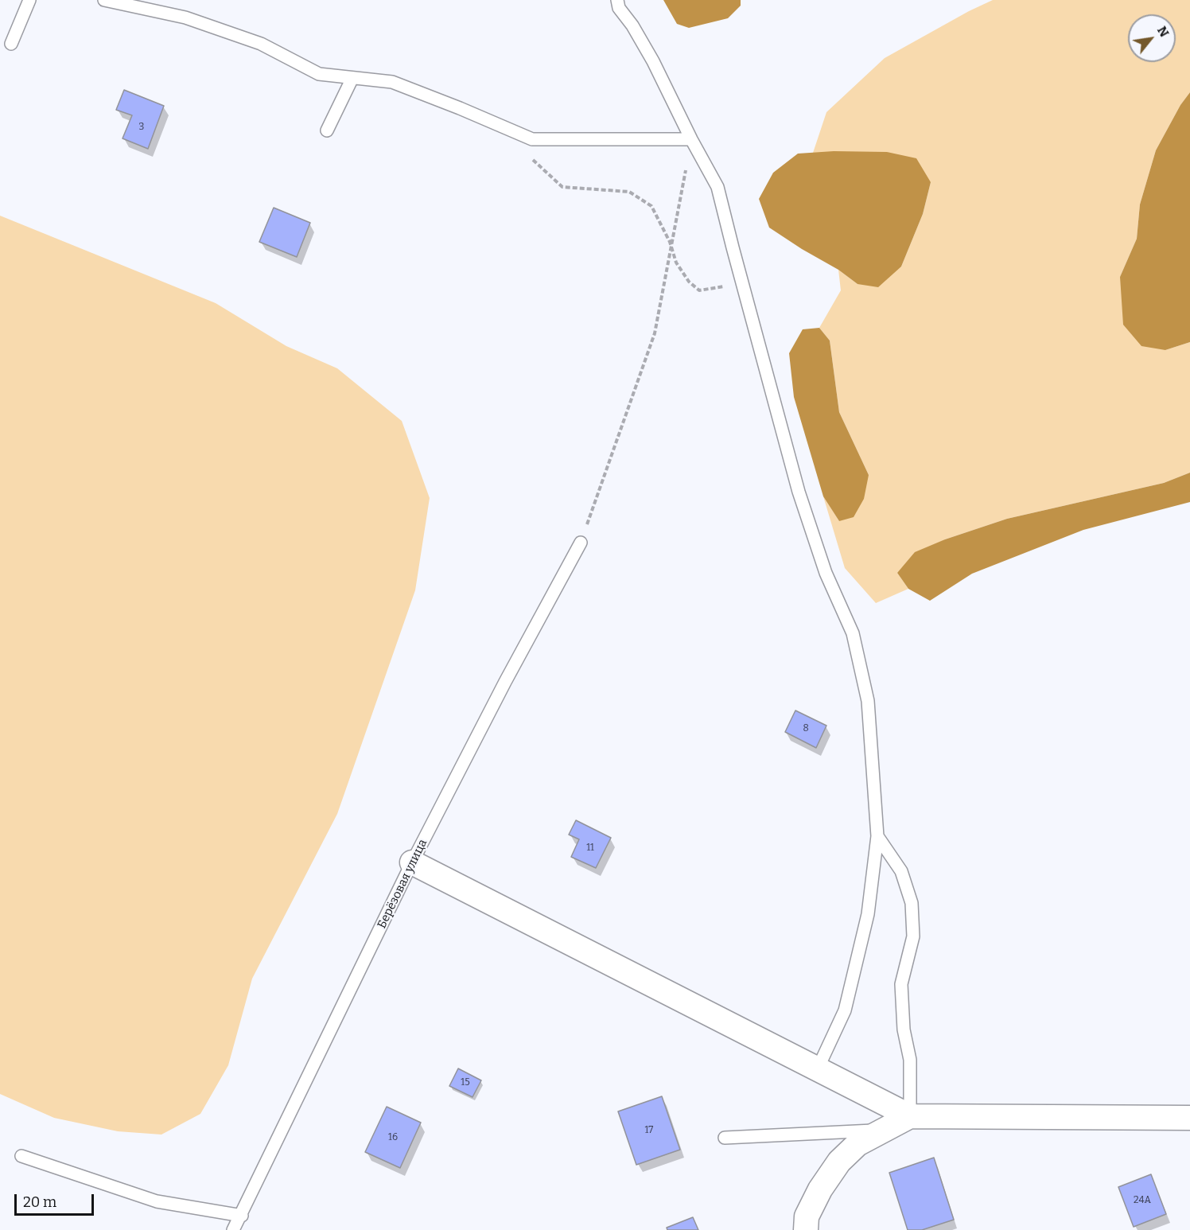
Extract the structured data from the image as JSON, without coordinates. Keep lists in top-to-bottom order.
{
  "streets": {
    "lane": ["Берёзовая улица"]
  },
  "house_numbers": [
    "3",
    "8",
    "11",
    "15",
    "17",
    "16",
    "24А"
  ],
  "scale_bar": "20 m",
  "north": "top right"
}
